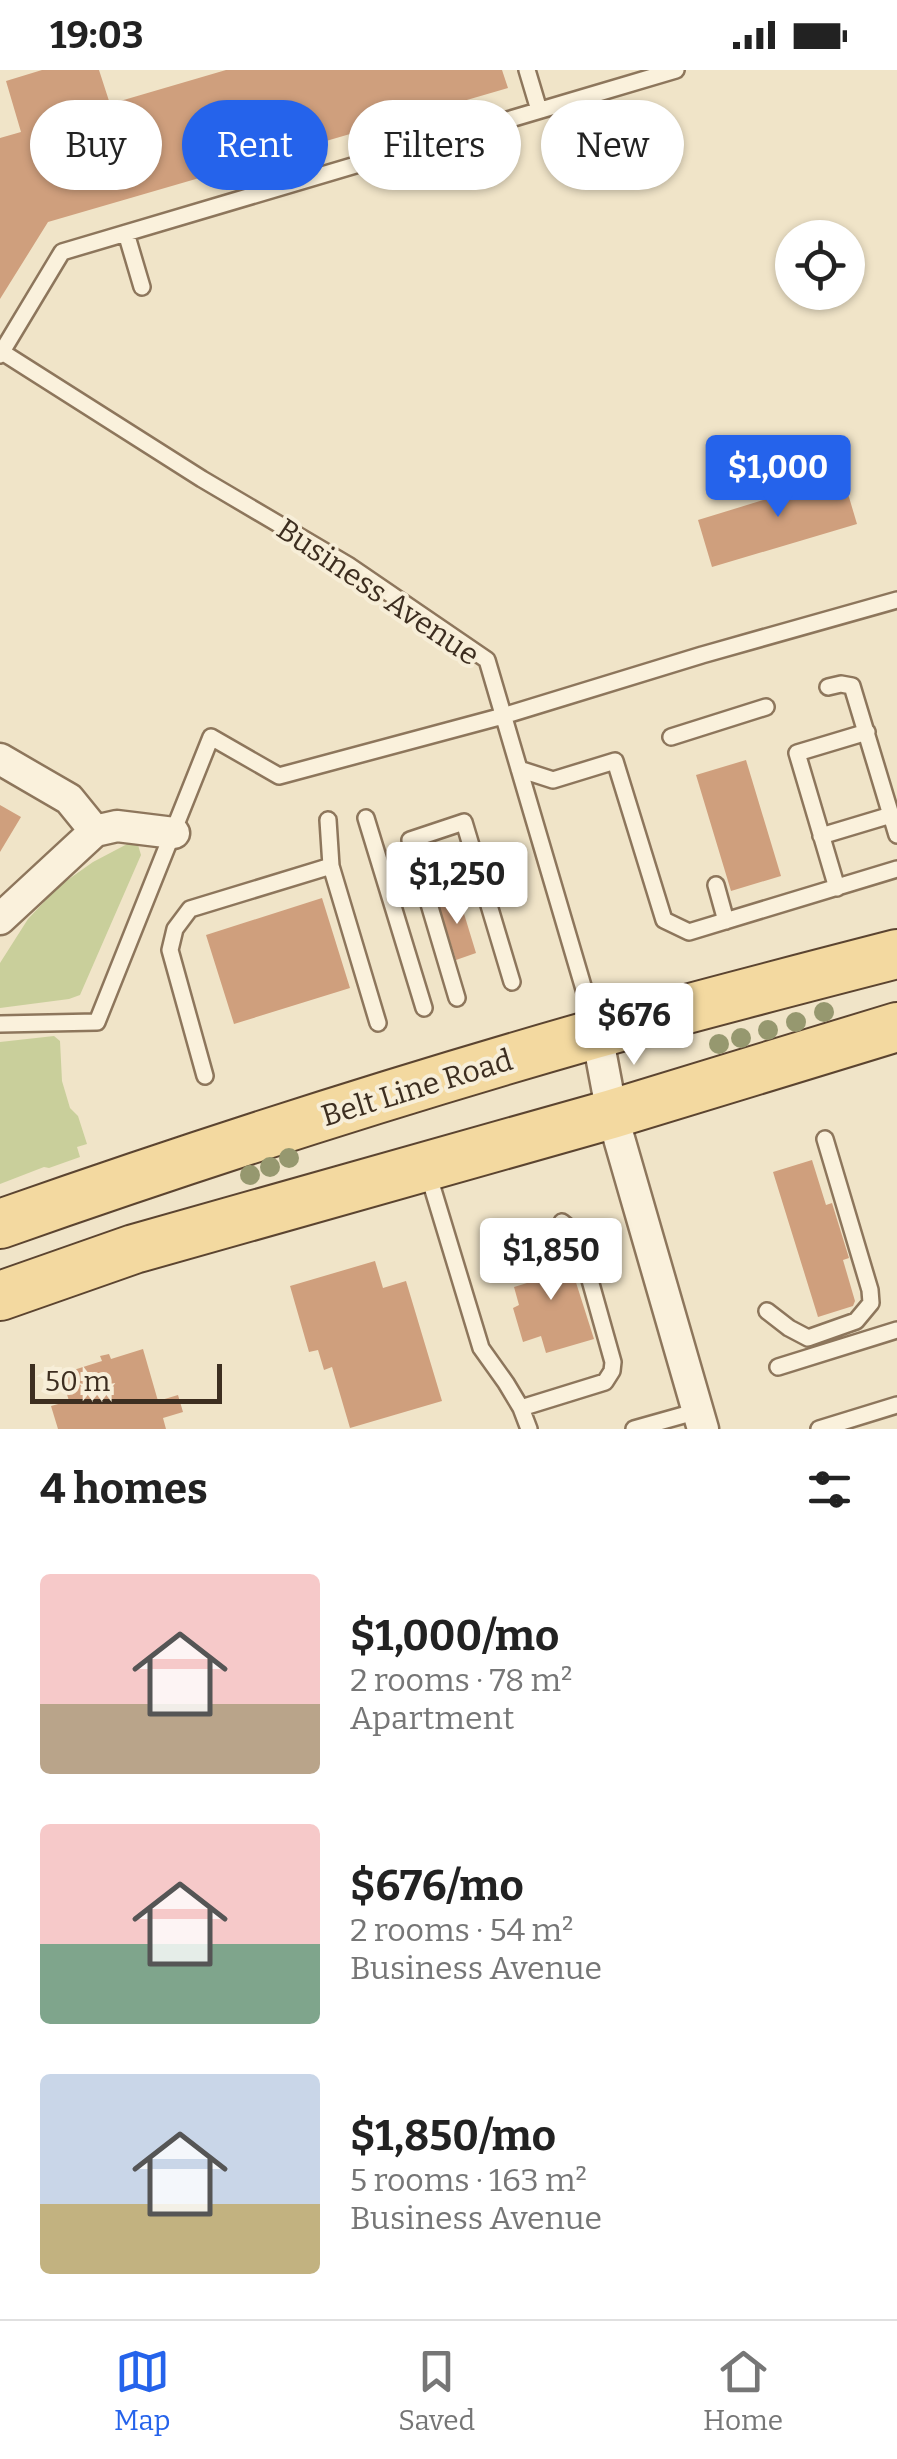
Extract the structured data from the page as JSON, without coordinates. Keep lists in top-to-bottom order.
{
  "streets": {
    "main road": ["Belt Line Road"],
    "street": ["Business Avenue"]
  },
  "crossings": [
    ["Business Avenue", "Belt Line Road"]
  ],
  "scale_bar": "50 m",
  "page": {
    "status": "19:03",
    "chip": [
      "Buy",
      "Rent",
      "Filters",
      "New"
    ],
    "price": [
      "$1,000",
      "$1,250",
      "$676",
      "$1,850"
    ],
    "scale": "50 m",
    "heading": "4 homes",
    "list": [
      {
        "name": "$1,000/mo",
        "note": "2 rooms · 78 m² · Apartment"
      },
      {
        "name": "$676/mo",
        "note": "2 rooms · 54 m² · Business Avenue"
      },
      {
        "name": "$1,850/mo",
        "note": "5 rooms · 163 m² · Business Avenue"
      }
    ],
    "tabs": ["Map", "Saved", "Home"]
  }
}
